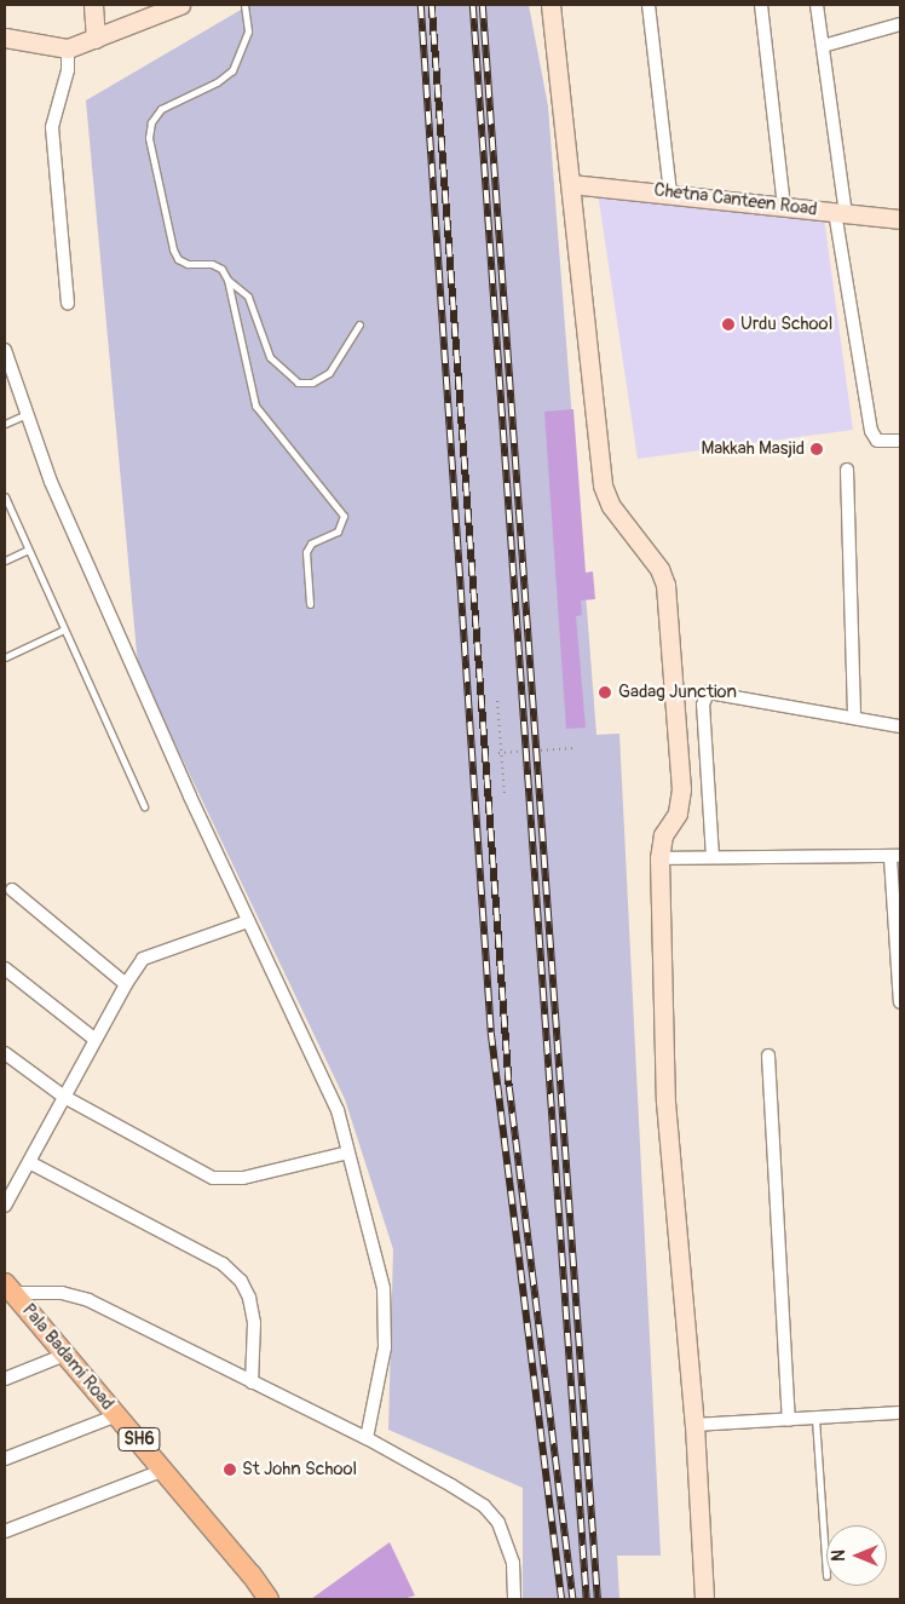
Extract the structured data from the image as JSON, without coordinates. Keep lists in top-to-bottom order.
{
  "streets": {
    "main road": ["Pala Badami Road", "SH6"],
    "street": ["Chetna Canteen Road"]
  },
  "places": [
    "Urdu School",
    "Makkah Masjid",
    "Gadag Junction",
    "St John School"
  ],
  "north": "left"
}
